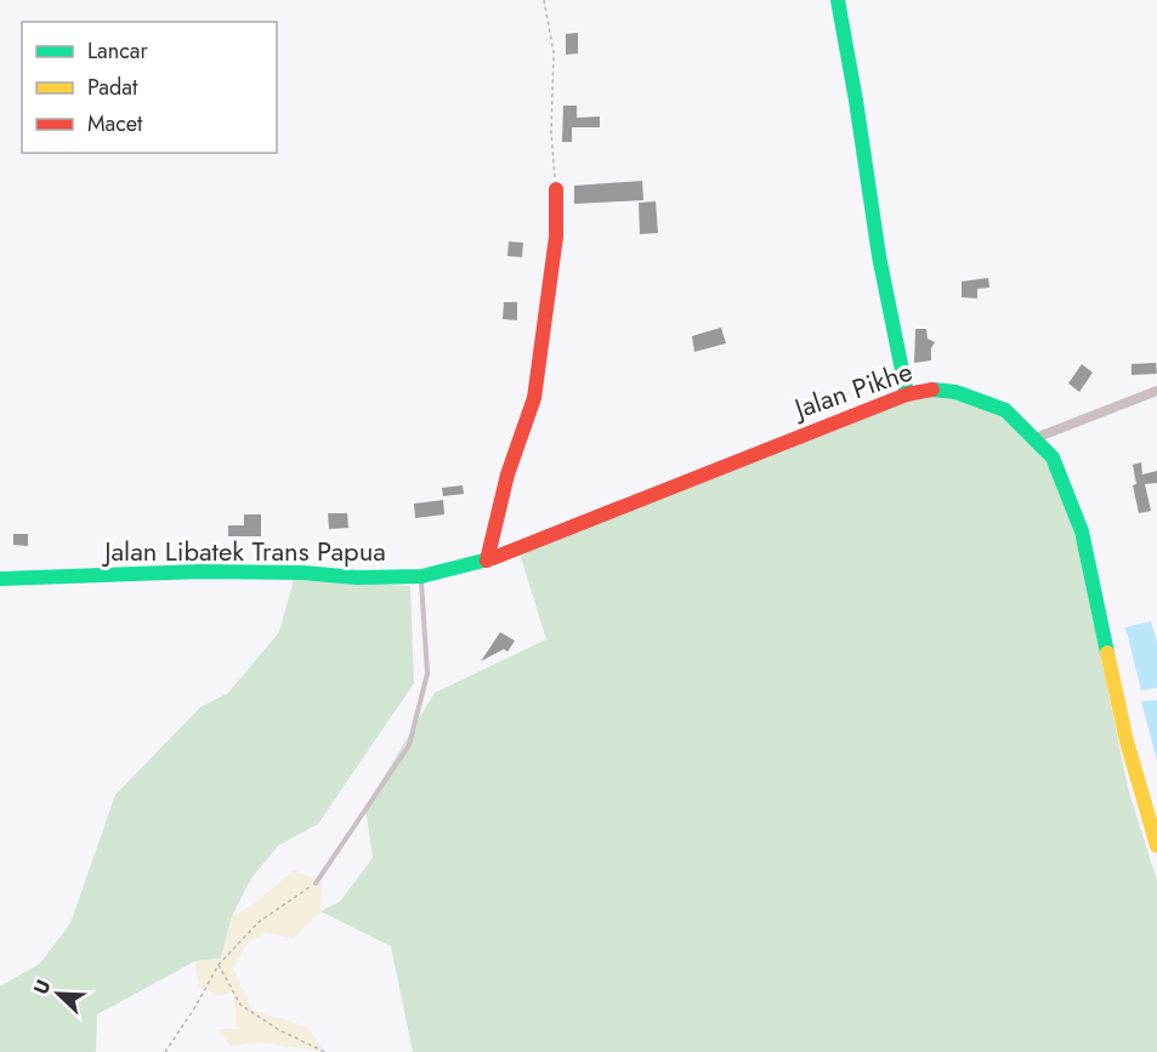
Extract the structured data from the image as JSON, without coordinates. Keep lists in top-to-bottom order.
{
  "streets": {
    "main road": ["Jalan Pikhe", "Jalan Libatek Trans Papua"]
  },
  "crossings": [
    ["Jalan Pikhe", "Jalan Libatek Trans Papua"]
  ],
  "legend": ["Lancar", "Padat", "Macet"],
  "north": "top left"
}
